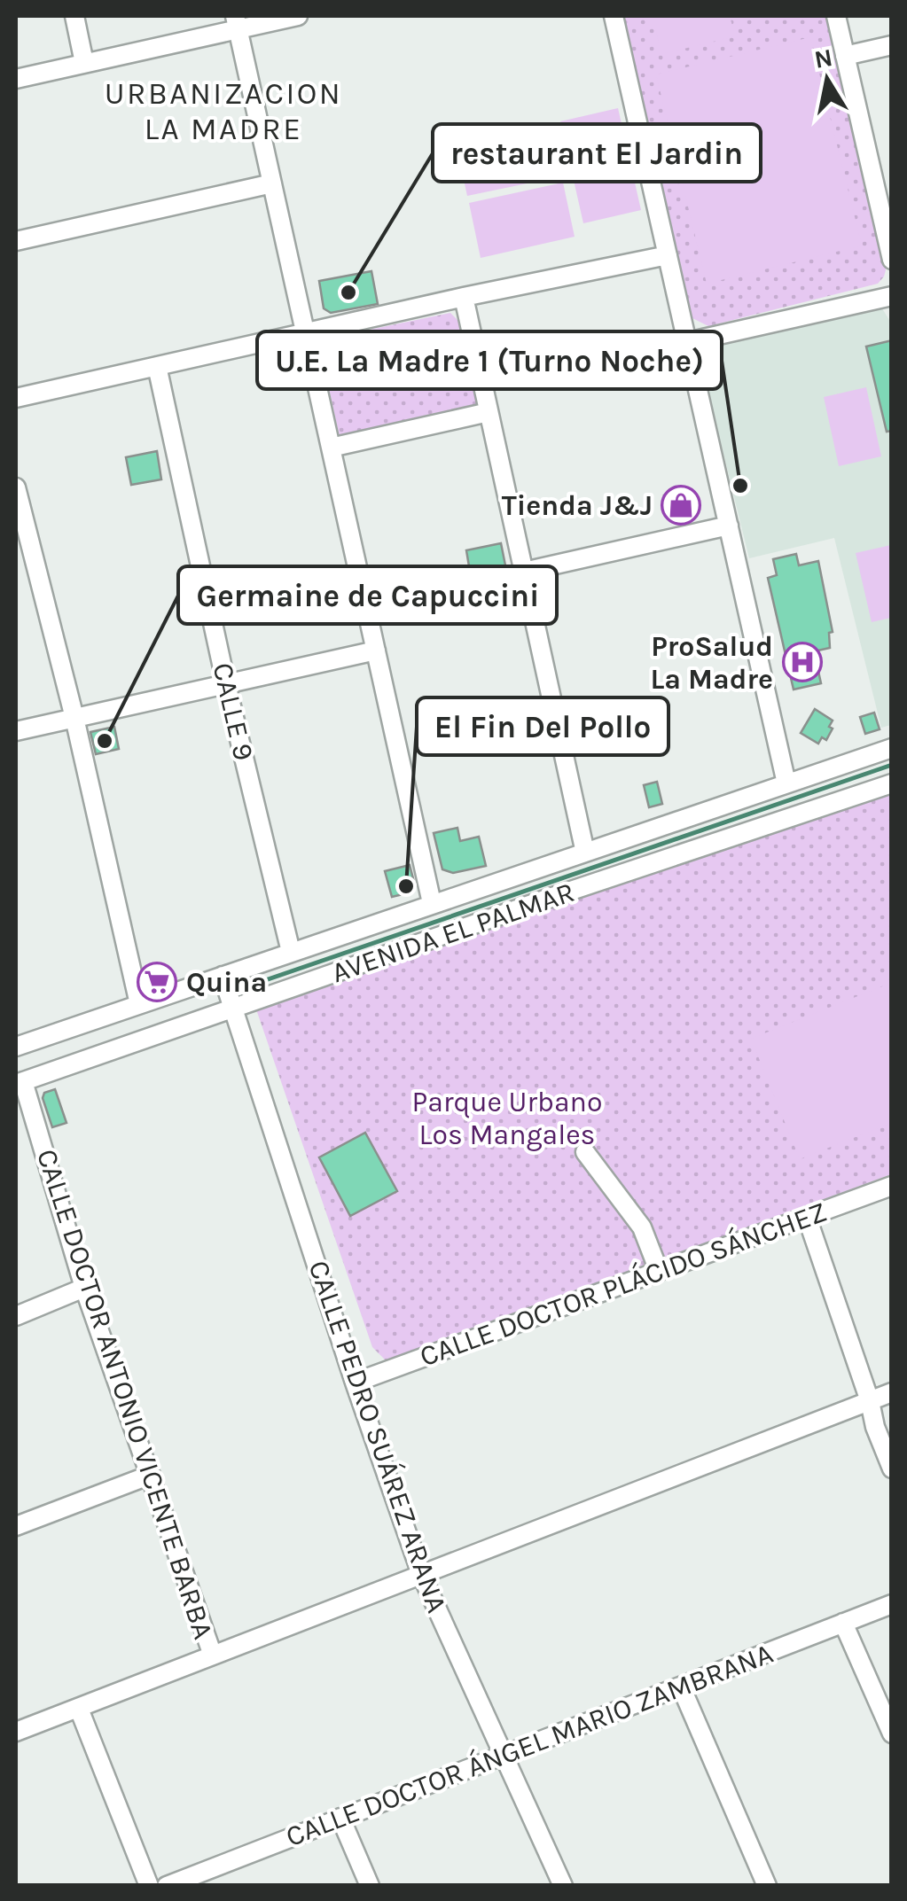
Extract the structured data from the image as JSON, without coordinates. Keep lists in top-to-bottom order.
{
  "streets": {
    "street": [
      "CALLE 9",
      "AVENIDA EL PALMAR",
      "CALLE DOCTOR PLÁCIDO SÁNCHEZ",
      "CALLE DOCTOR ANTONIO VICENTE BARBA",
      "CALLE PEDRO SUÁREZ ARANA",
      "CALLE DOCTOR ÁNGEL MARIO ZAMBRANA"
    ]
  },
  "crossings": [
    ["CALLE 9", "AVENIDA EL PALMAR"],
    ["AVENIDA EL PALMAR", "CALLE DOCTOR ANTONIO VICENTE BARBA"],
    ["AVENIDA EL PALMAR", "CALLE PEDRO SUÁREZ ARANA"],
    ["CALLE DOCTOR PLÁCIDO SÁNCHEZ", "CALLE PEDRO SUÁREZ ARANA"],
    ["CALLE PEDRO SUÁREZ ARANA", "CALLE DOCTOR ÁNGEL MARIO ZAMBRANA"]
  ],
  "districts": ["URBANIZACION LA MADRE"],
  "parks": ["Parque Urbano Los Mangales"],
  "places": {
    "other": [
      "restaurant El Jardin",
      "U.E. La Madre 1 (Turno Noche)",
      "Germaine de Capuccini",
      "El Fin Del Pollo"
    ],
    "shop": ["Tienda J&J"],
    "hospital": ["ProSalud La Madre"],
    "supermarket": ["Quina"]
  },
  "north": "top"
}
